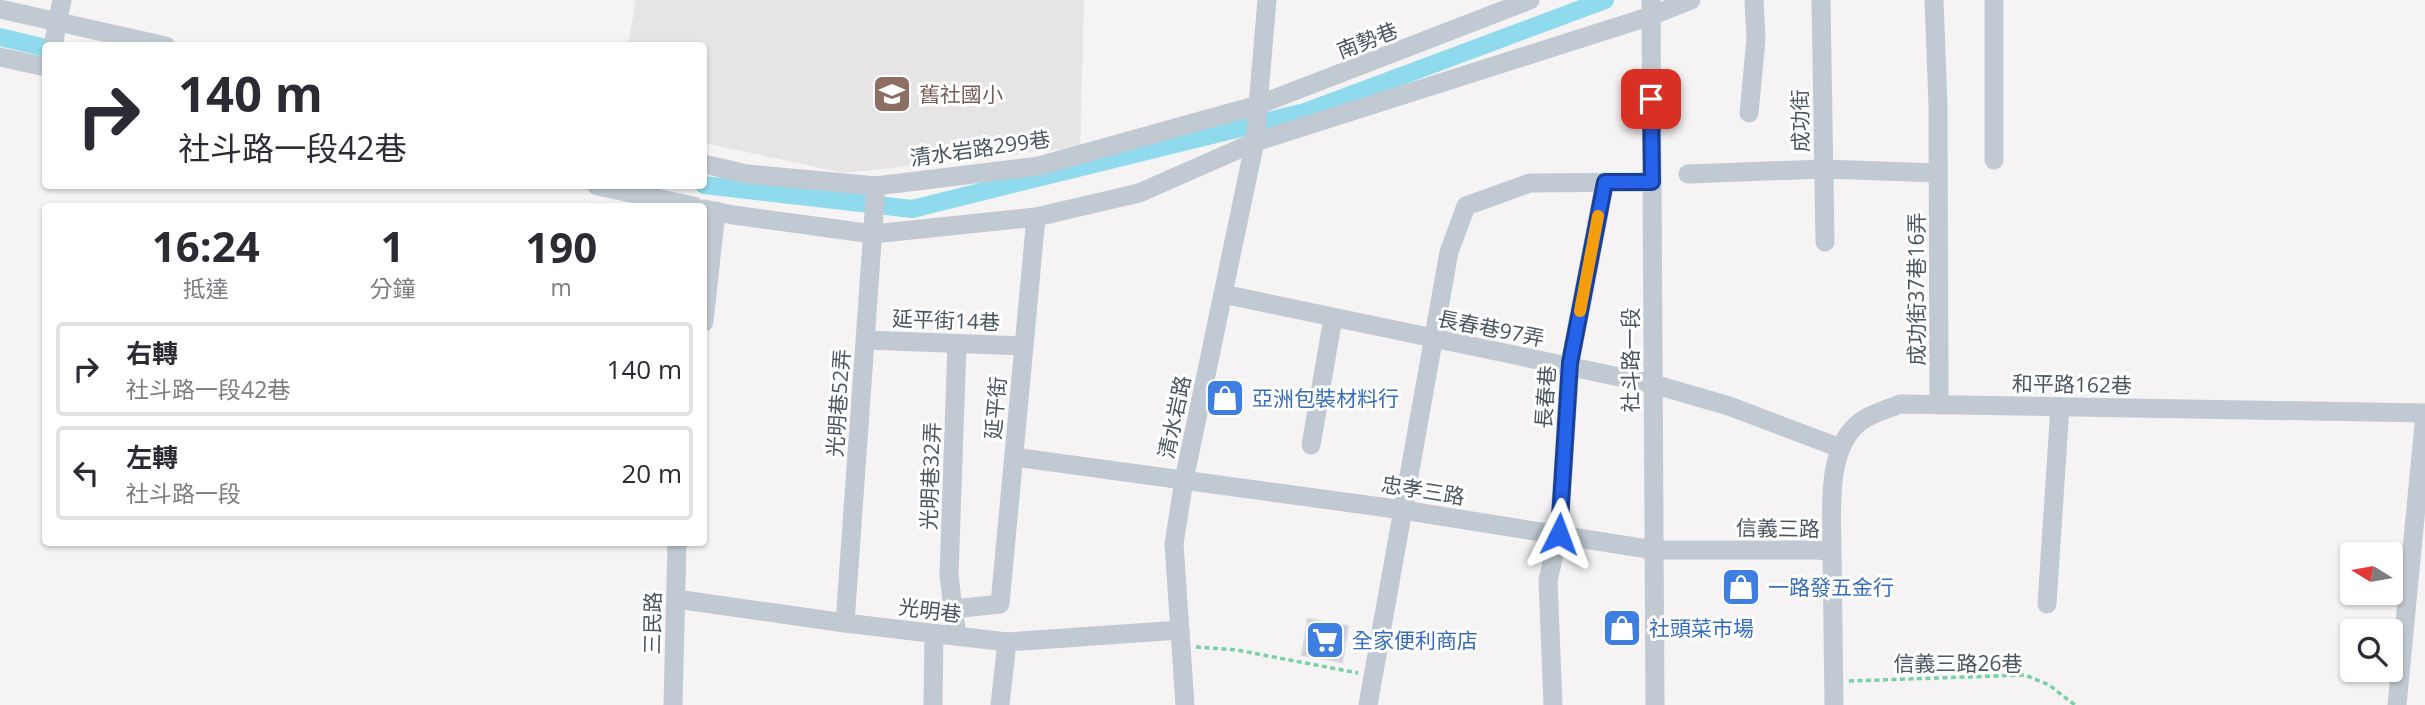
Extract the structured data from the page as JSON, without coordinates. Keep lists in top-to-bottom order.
{
  "streets": {
    "street": [
      "南勢巷",
      "成功街",
      "清水岩路299巷",
      "成功街37巷16弄",
      "延平街14巷",
      "長春巷97弄",
      "社斗路一段",
      "和平路162巷",
      "長春巷",
      "光明巷52弄",
      "延平街",
      "清水岩路",
      "光明巷32弄",
      "忠孝三路",
      "信義三路",
      "光明巷",
      "三民路"
    ],
    "path": ["信義三路26巷"]
  },
  "crossings": [
    ["南勢巷", "清水岩路299巷"],
    ["南勢巷", "清水岩路"],
    ["清水岩路299巷", "光明巷52弄"],
    ["清水岩路299巷", "清水岩路"],
    ["成功街37巷16弄", "和平路162巷"],
    ["延平街14巷", "光明巷52弄"],
    ["延平街14巷", "延平街"],
    ["延平街14巷", "光明巷32弄"],
    ["長春巷97弄", "社斗路一段"],
    ["長春巷97弄", "和平路162巷"],
    ["長春巷97弄", "長春巷"],
    ["長春巷97弄", "清水岩路"],
    ["社斗路一段", "忠孝三路"],
    ["社斗路一段", "信義三路"],
    ["和平路162巷", "信義三路"],
    ["長春巷", "忠孝三路"],
    ["光明巷52弄", "光明巷"],
    ["延平街", "光明巷32弄"],
    ["延平街", "忠孝三路"],
    ["清水岩路", "忠孝三路"],
    ["清水岩路", "光明巷"],
    ["光明巷32弄", "光明巷"],
    ["忠孝三路", "信義三路"],
    ["信義三路", "信義三路26巷"],
    ["光明巷", "三民路"]
  ],
  "places": {
    "school or university": ["舊社國小"],
    "shop": ["亞洲包裝材料行", "一路發五金行", "社頭菜市場"],
    "supermarket": ["全家便利商店"]
  },
  "north": "left",
  "page": {
    "turn": ["140 m", "社斗路一段42巷"],
    "eta": [
      "16:24",
      "抵達",
      "1",
      "分鐘",
      "190",
      "m"
    ],
    "list": [
      {
        "name": "右轉",
        "note": "社斗路一段42巷",
        "value": "140 m"
      },
      {
        "name": "左轉",
        "note": "社斗路一段",
        "value": "20 m"
      }
    ]
  }
}
